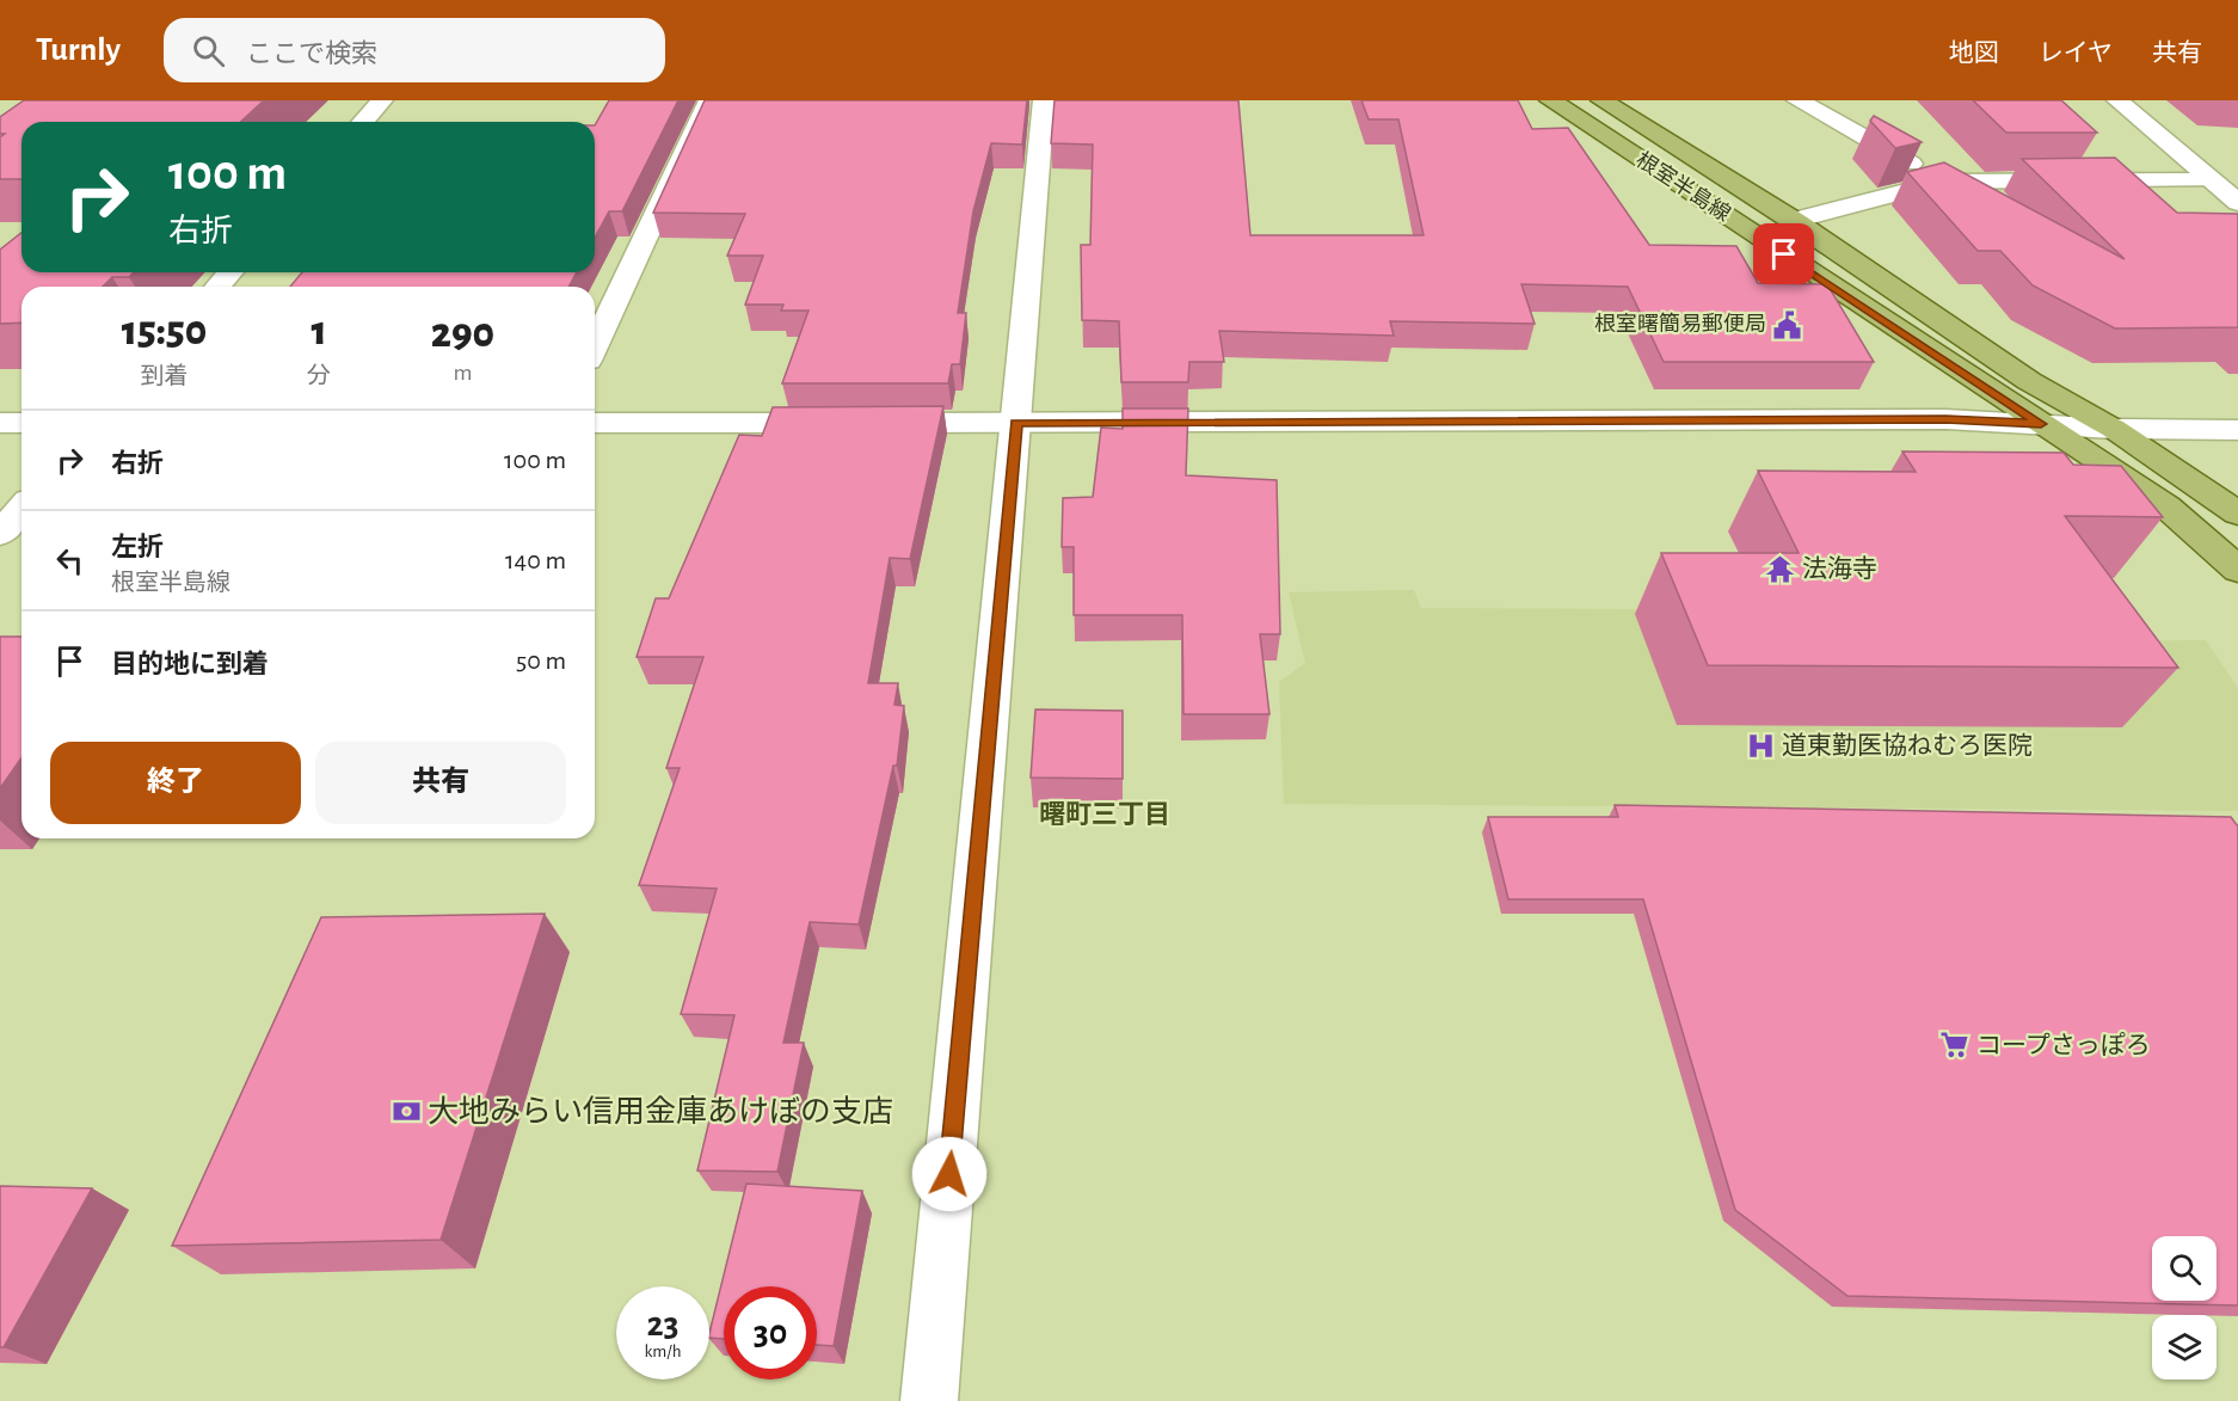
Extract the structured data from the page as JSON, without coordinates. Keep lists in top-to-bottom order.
{
  "streets": {
    "main road": ["根室半島線"]
  },
  "districts": ["曙町三丁目"],
  "places": {
    "public building": ["根室曙簡易郵便局"],
    "temple": ["法海寺"],
    "hospital": ["道東勤医協ねむろ医院"],
    "supermarket": ["コープさっぽろ"],
    "bank": ["大地みらい信用金庫あけぼの支店"]
  },
  "page": {
    "header": "Turnly",
    "search": "ここで検索",
    "nav": ["地図", "レイヤ", "共有"],
    "turn": ["100 m", "右折"],
    "eta": [
      "15:50",
      "到着",
      "1",
      "分",
      "290",
      "m"
    ],
    "list": [
      {
        "name": "右折",
        "value": "100 m"
      },
      {
        "name": "左折",
        "note": "根室半島線",
        "value": "140 m"
      },
      {
        "name": "目的地に到着",
        "value": "50 m"
      }
    ],
    "buttons": ["終了", "共有"],
    "speed": "23 km/h",
    "limit": "30"
  }
}
